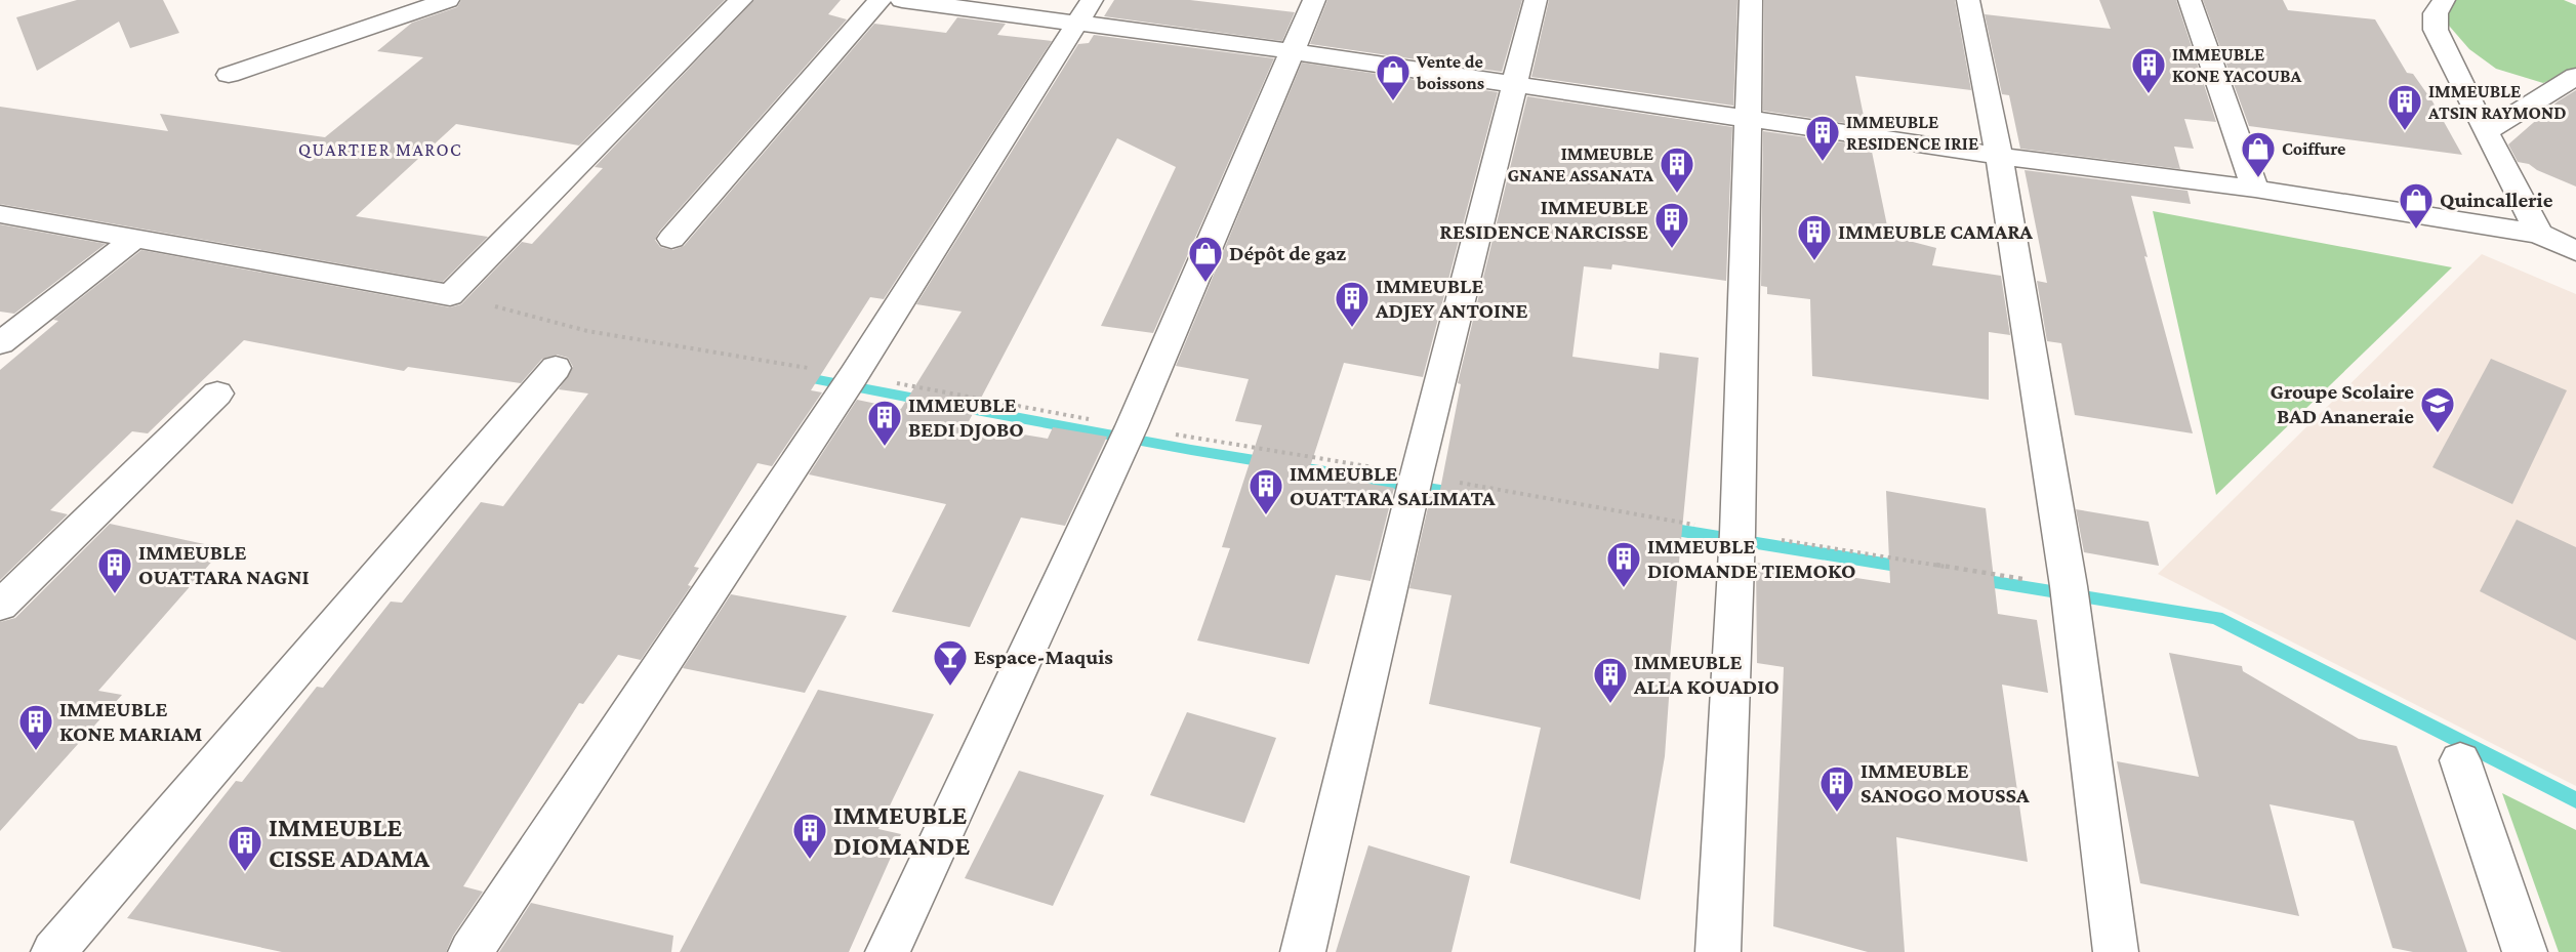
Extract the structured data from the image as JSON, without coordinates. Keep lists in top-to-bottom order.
{
  "districts": ["QUARTIER MAROC"],
  "places": {
    "building": [
      "IMMEUBLE KONE YACOUBA",
      "IMMEUBLE ATSIN RAYMOND",
      "IMMEUBLE RESIDENCE IRIE",
      "IMMEUBLE GNANE ASSANATA",
      "IMMEUBLE RESIDENCE NARCISSE",
      "IMMEUBLE CAMARA",
      "IMMEUBLE ADJEY ANTOINE",
      "IMMEUBLE BEDI DJOBO",
      "IMMEUBLE OUATTARA SALIMATA",
      "IMMEUBLE DIOMANDE TIEMOKO",
      "IMMEUBLE OUATTARA NAGNI",
      "IMMEUBLE ALLA KOUADIO",
      "IMMEUBLE KONE MARIAM",
      "IMMEUBLE SANOGO MOUSSA",
      "IMMEUBLE DIOMANDE",
      "IMMEUBLE CISSE ADAMA"
    ],
    "shop": [
      "Vente de boissons",
      "Coiffure",
      "Quincallerie",
      "Dépôt de gaz"
    ],
    "school or university": ["Groupe Scolaire BAD Ananeraie"],
    "bar": ["Espace-Maquis"]
  }
}
